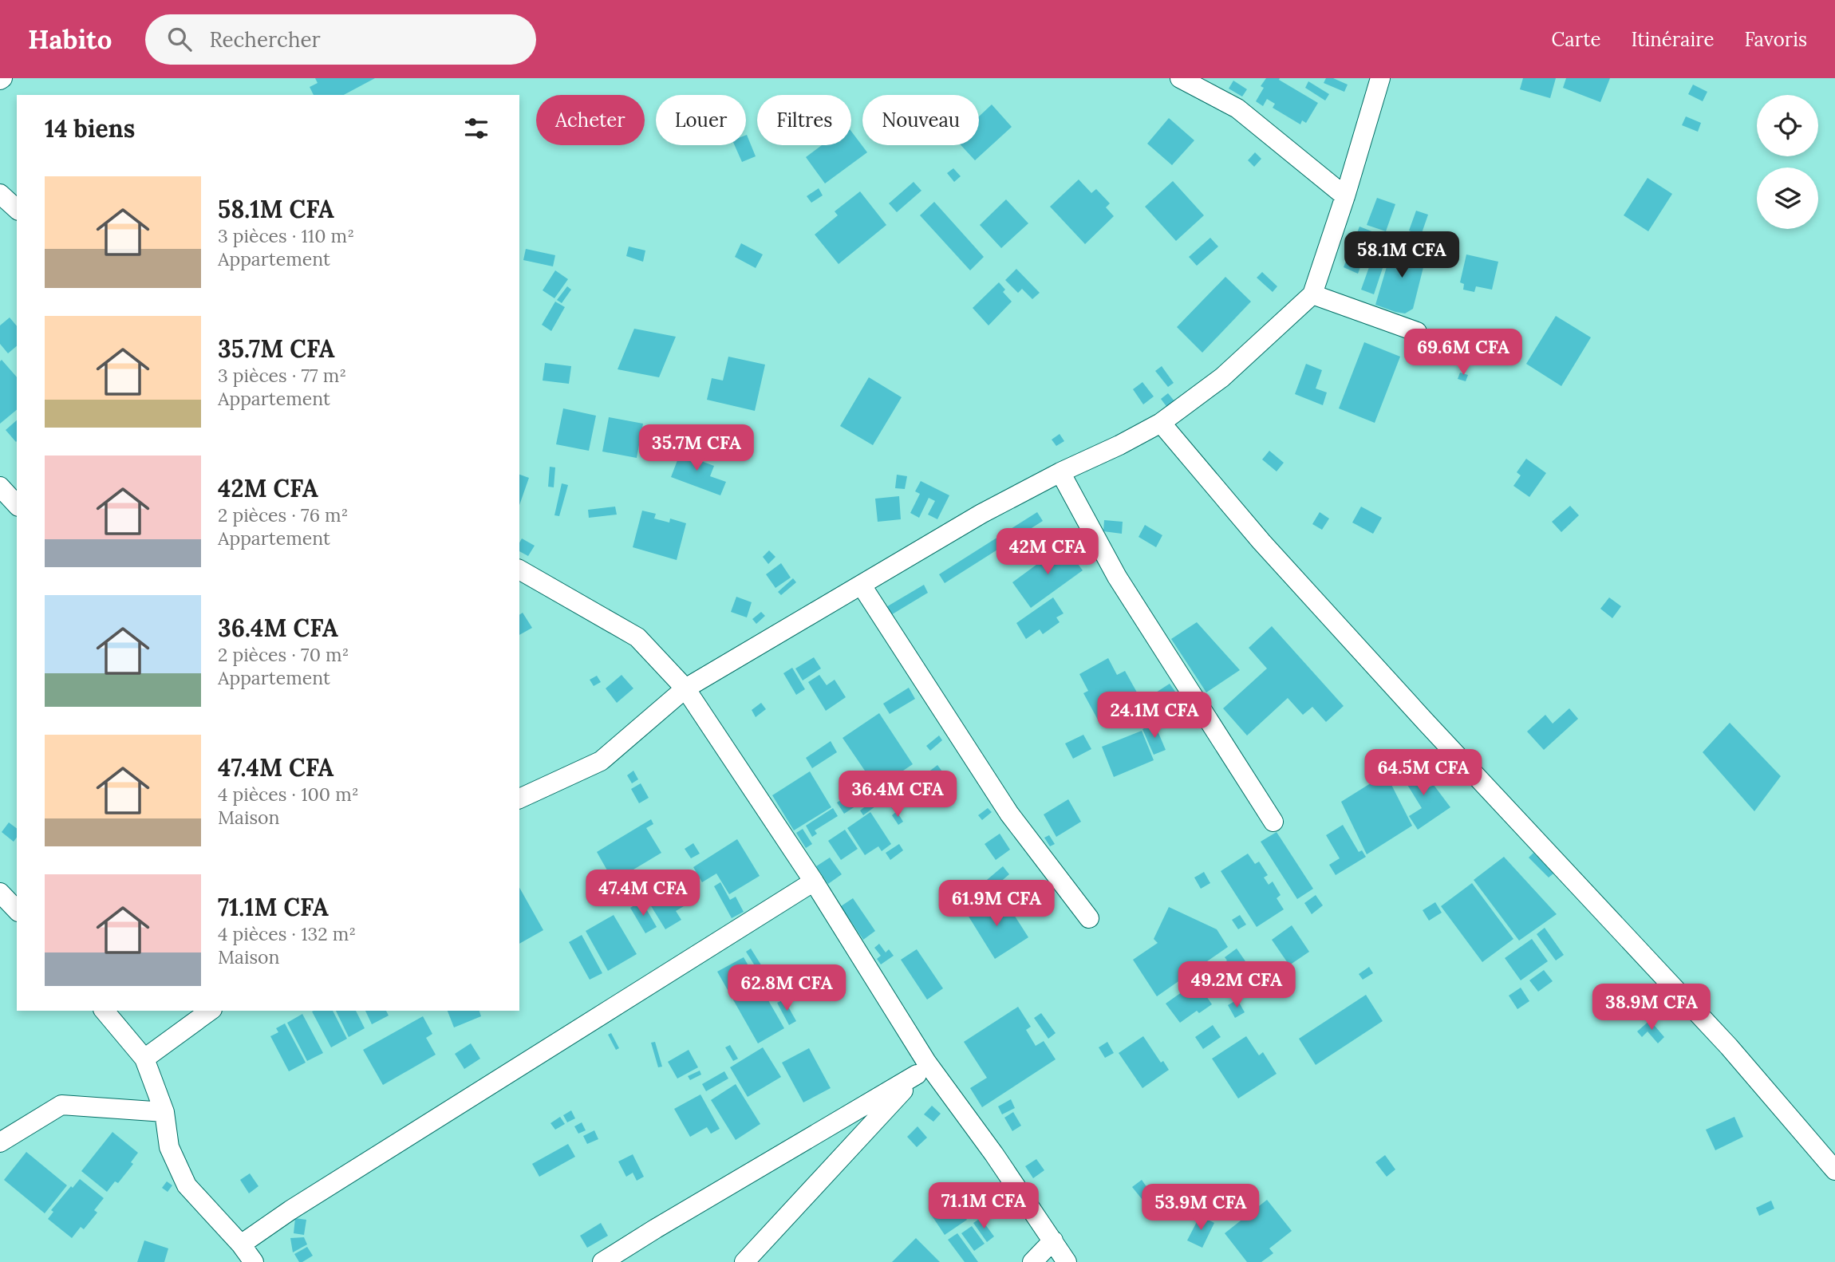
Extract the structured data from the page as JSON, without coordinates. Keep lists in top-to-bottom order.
{
  "page": {
    "header": "Habito",
    "search": "Rechercher",
    "nav": ["Carte", "Itinéraire", "Favoris"],
    "chip": [
      "Acheter",
      "Louer",
      "Filtres",
      "Nouveau"
    ],
    "heading": "14 biens",
    "list": [
      {
        "name": "58.1M CFA",
        "note": "3 pièces · 110 m² · Appartement"
      },
      {
        "name": "35.7M CFA",
        "note": "3 pièces · 77 m² · Appartement"
      },
      {
        "name": "42M CFA",
        "note": "2 pièces · 76 m² · Appartement"
      },
      {
        "name": "36.4M CFA",
        "note": "2 pièces · 70 m² · Appartement"
      },
      {
        "name": "47.4M CFA",
        "note": "4 pièces · 100 m² · Maison"
      },
      {
        "name": "71.1M CFA",
        "note": "4 pièces · 132 m² · Maison"
      }
    ],
    "price": [
      "58.1M CFA",
      "69.6M CFA",
      "35.7M CFA",
      "42M CFA",
      "24.1M CFA",
      "64.5M CFA",
      "36.4M CFA",
      "47.4M CFA",
      "61.9M CFA",
      "49.2M CFA",
      "62.8M CFA",
      "38.9M CFA",
      "71.1M CFA",
      "53.9M CFA"
    ]
  }
}
